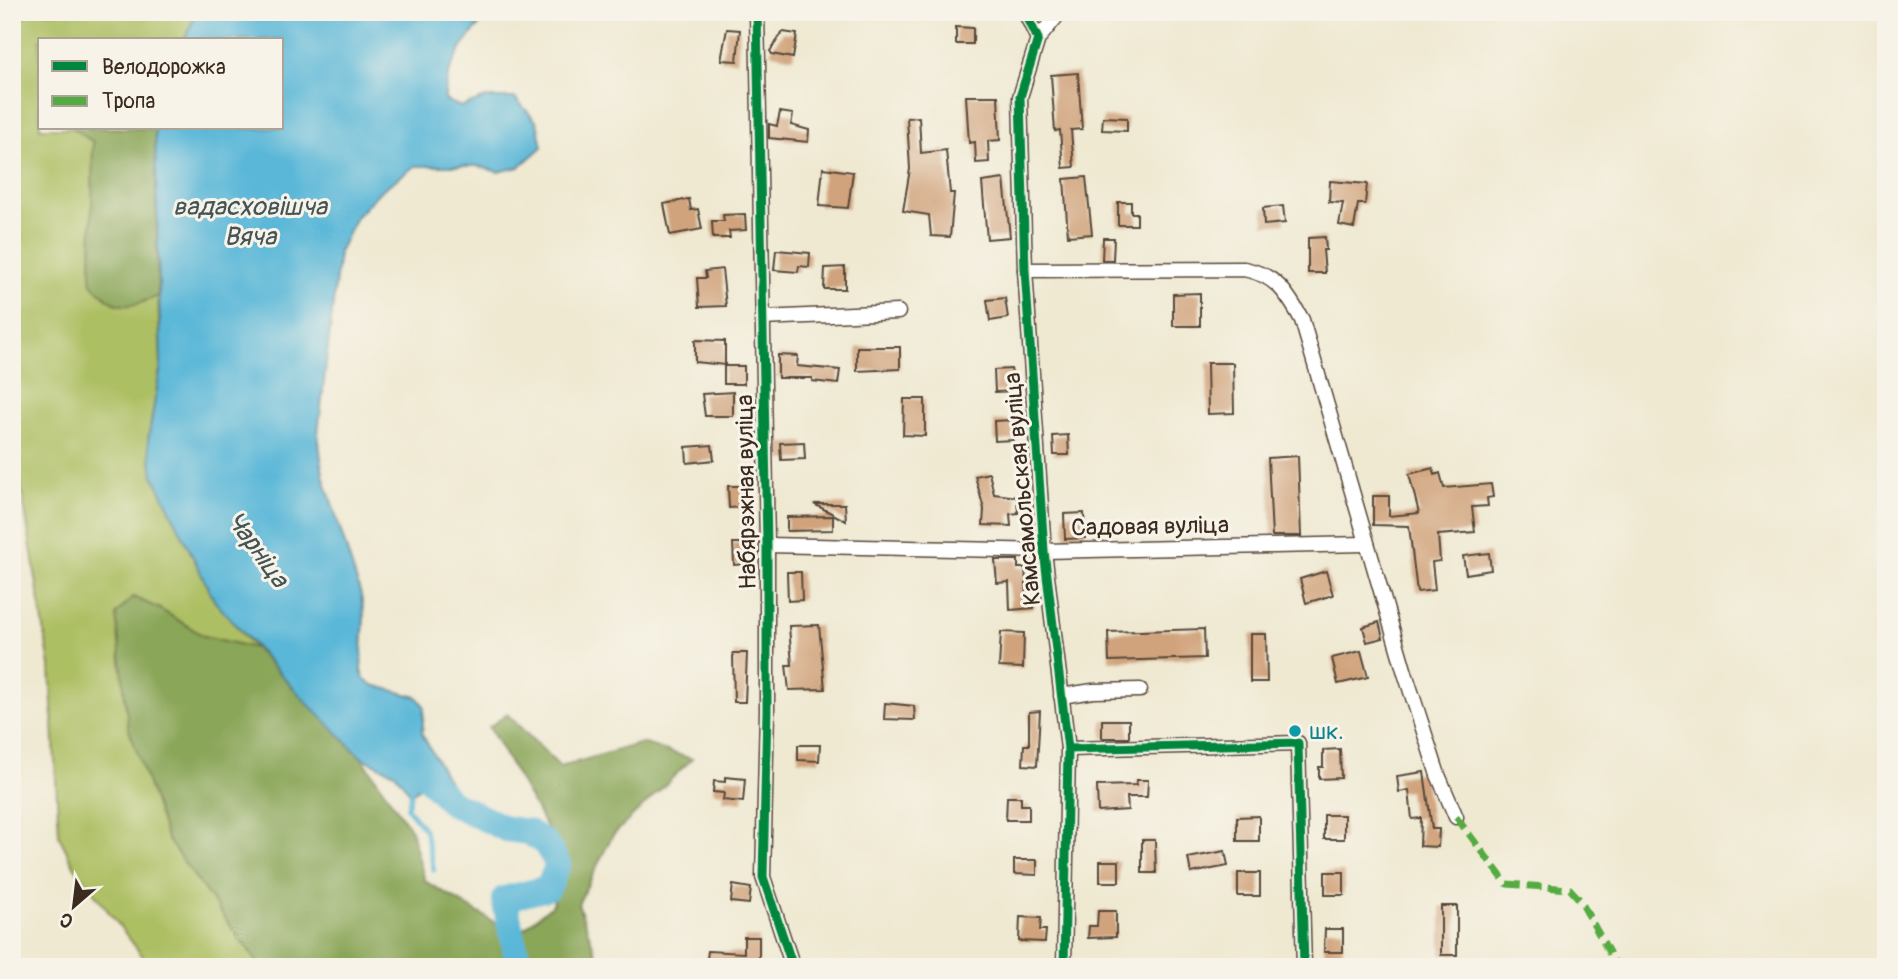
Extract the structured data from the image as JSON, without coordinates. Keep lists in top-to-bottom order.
{
  "streets": {
    "street": ["Камсамольская вуліца", "Набярэжная вуліца", "Садовая вуліца"]
  },
  "crossings": [
    ["Камсамольская вуліца", "Садовая вуліца"],
    ["Набярэжная вуліца", "Садовая вуліца"]
  ],
  "water": ["вадасховішча Вяча", "Чарніца"],
  "places": ["шк."],
  "legend": ["Велодорожка", "Тропа"],
  "north": "bottom left"
}
